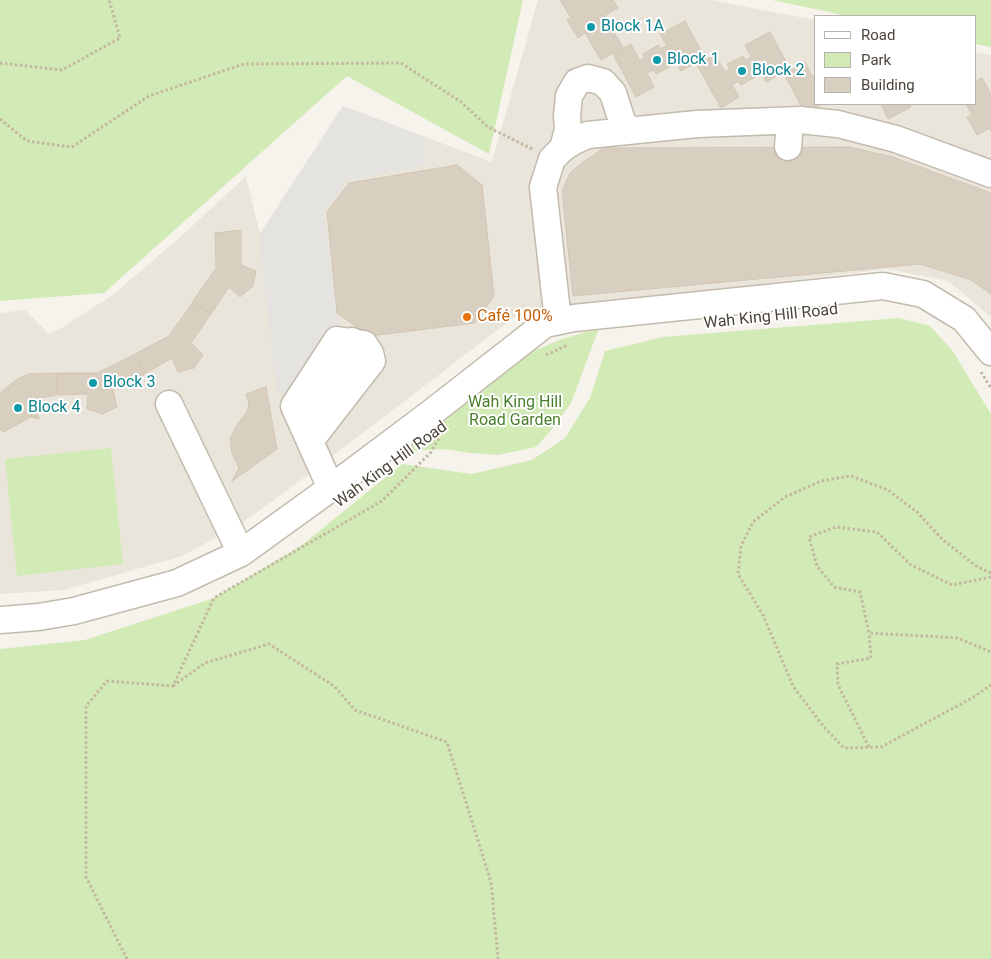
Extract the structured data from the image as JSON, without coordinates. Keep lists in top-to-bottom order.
{
  "streets": {
    "street": ["Wah King Hill Road"]
  },
  "parks": ["Wah King Hill Road Garden"],
  "places": [
    "Block 1A",
    "Block 1",
    "Block 2",
    "Café 100%",
    "Block 3",
    "Block 4"
  ],
  "legend": ["Road", "Park", "Building"]
}
